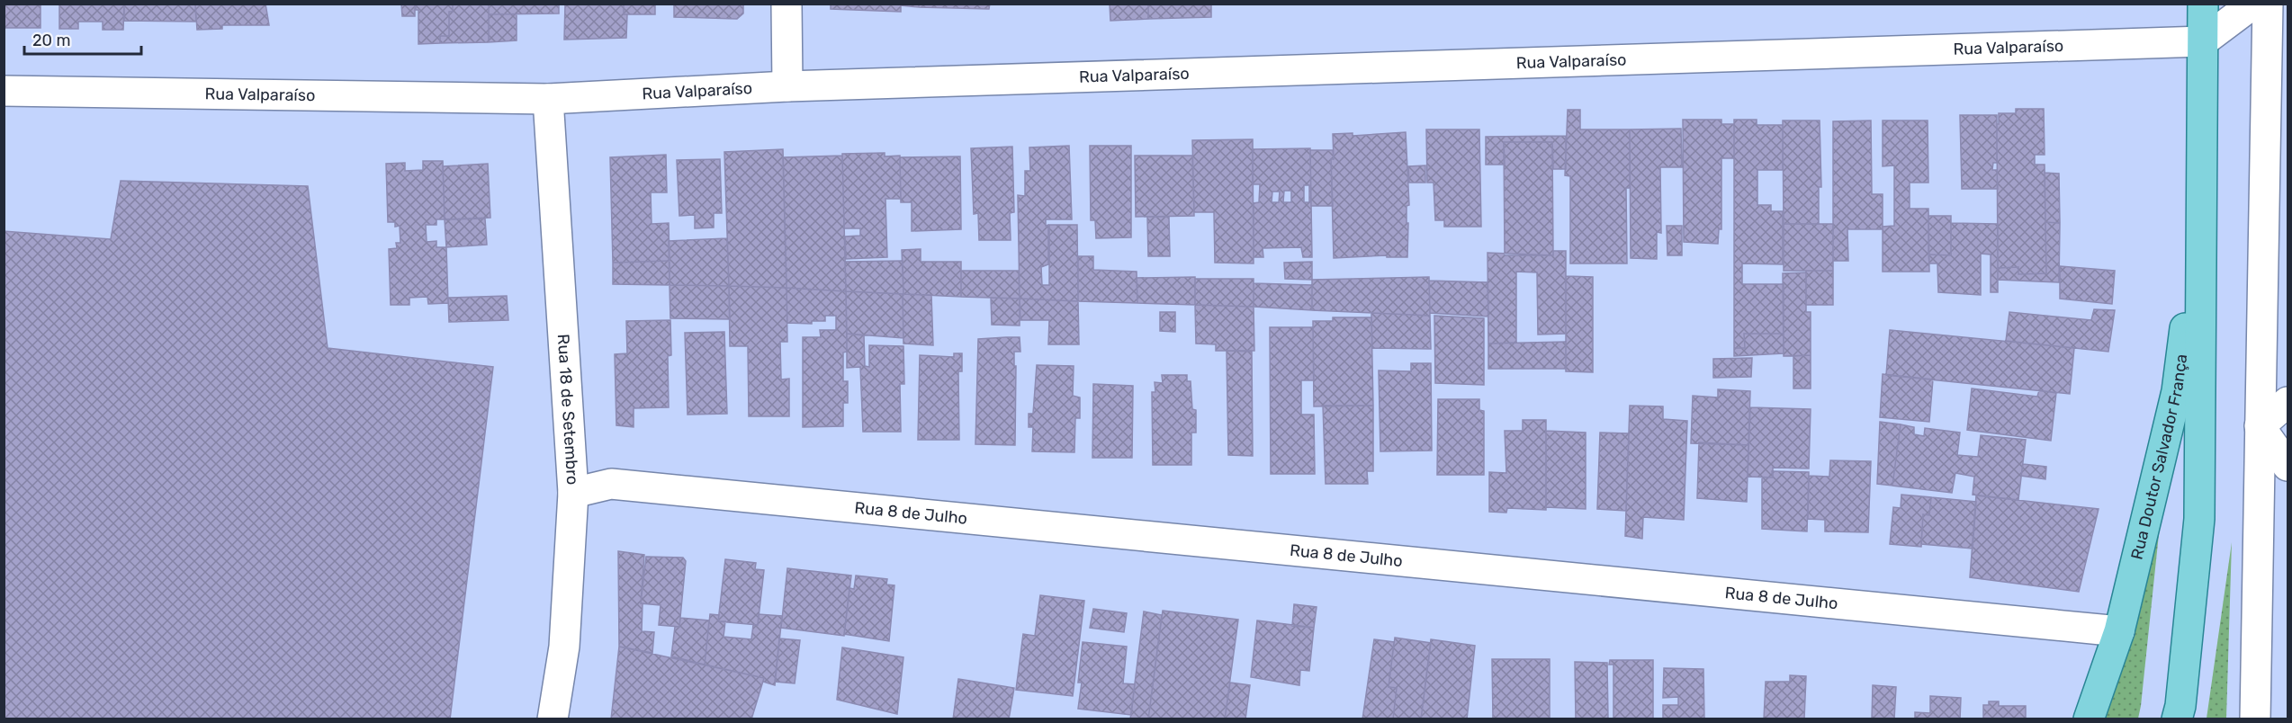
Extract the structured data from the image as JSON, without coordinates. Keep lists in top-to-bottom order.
{
  "streets": {
    "main road": ["Rua Doutor Salvador França"],
    "street": ["Rua Valparaíso", "Rua 18 de Setembro", "Rua 8 de Julho"]
  },
  "crossings": [
    ["Rua Valparaíso", "Rua 18 de Setembro"],
    ["Rua Valparaíso", "Rua Doutor Salvador França"],
    ["Rua 18 de Setembro", "Rua 8 de Julho"],
    ["Rua Doutor Salvador França", "Rua 8 de Julho"]
  ],
  "scale_bar": "20 m"
}
